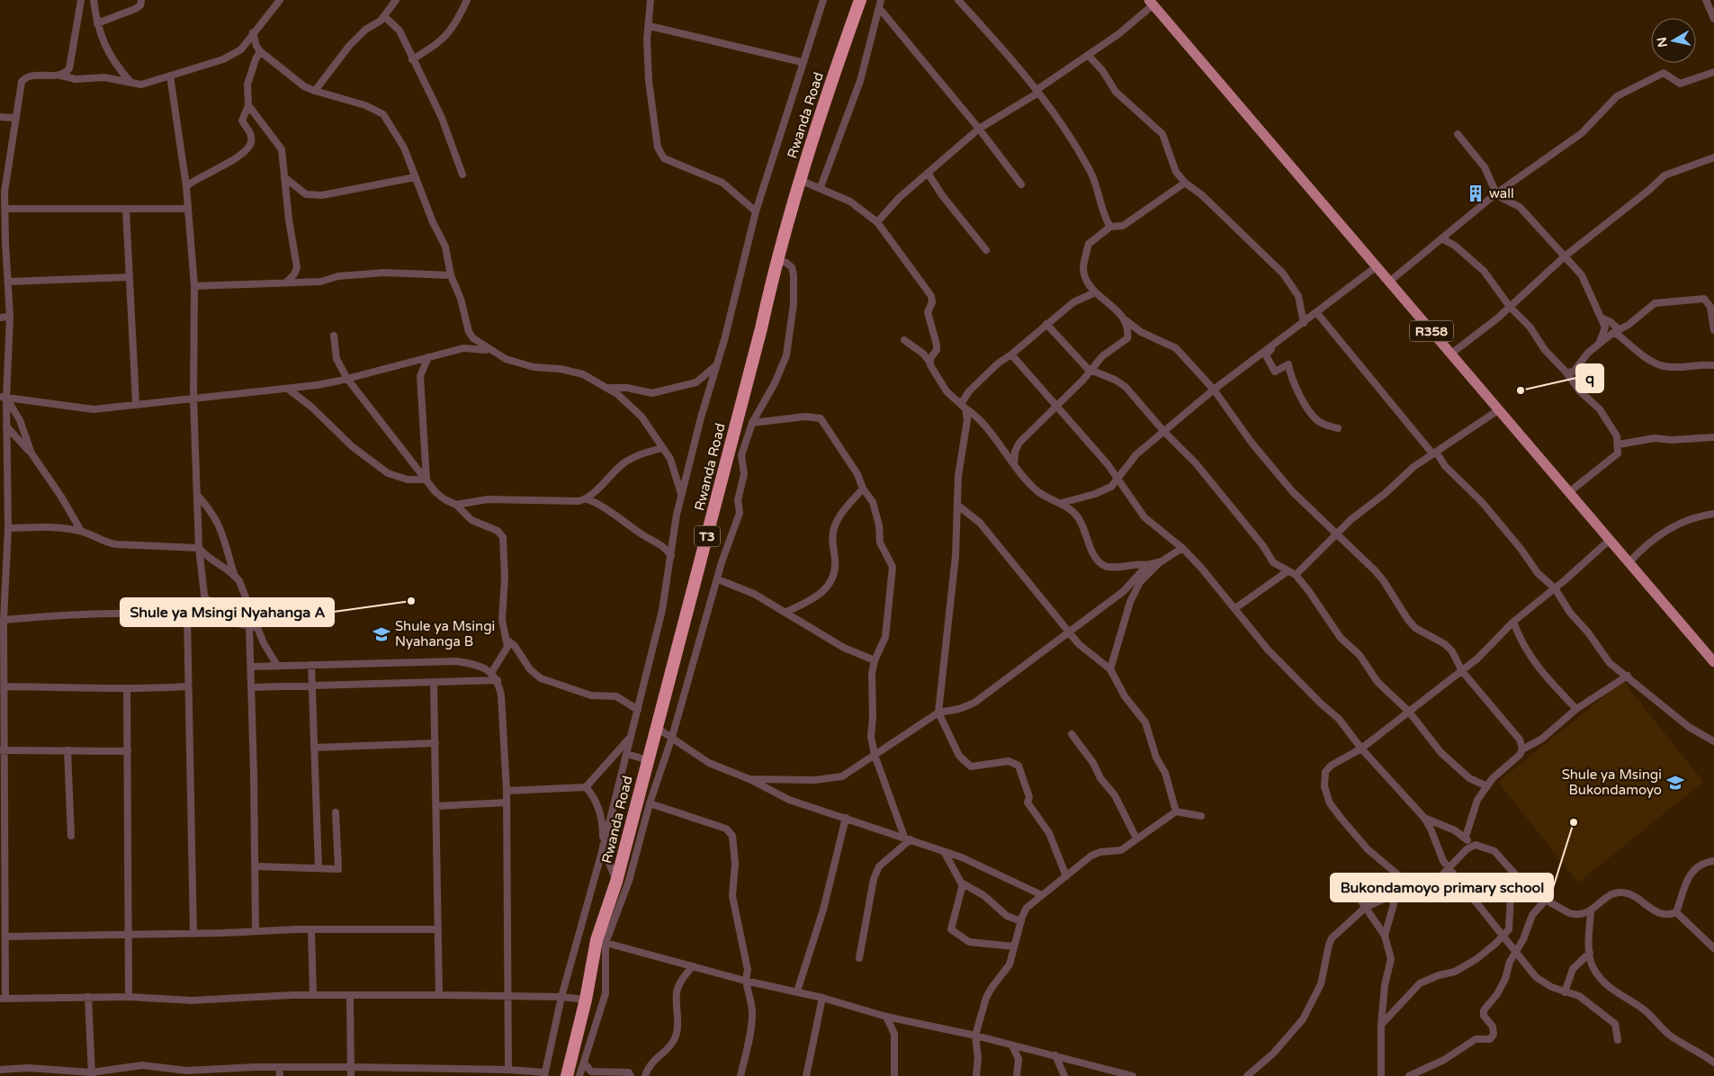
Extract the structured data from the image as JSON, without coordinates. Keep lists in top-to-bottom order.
{
  "streets": {
    "highway": ["Rwanda Road", "T3"],
    "main road": ["R358"]
  },
  "places": {
    "building": ["wall"],
    "other": ["q", "Shule ya Msingi Nyahanga A", "Bukondamoyo primary school"],
    "school or university": ["Shule ya Msingi Nyahanga B", "Shule ya Msingi Bukondamoyo"]
  },
  "north": "left"
}
